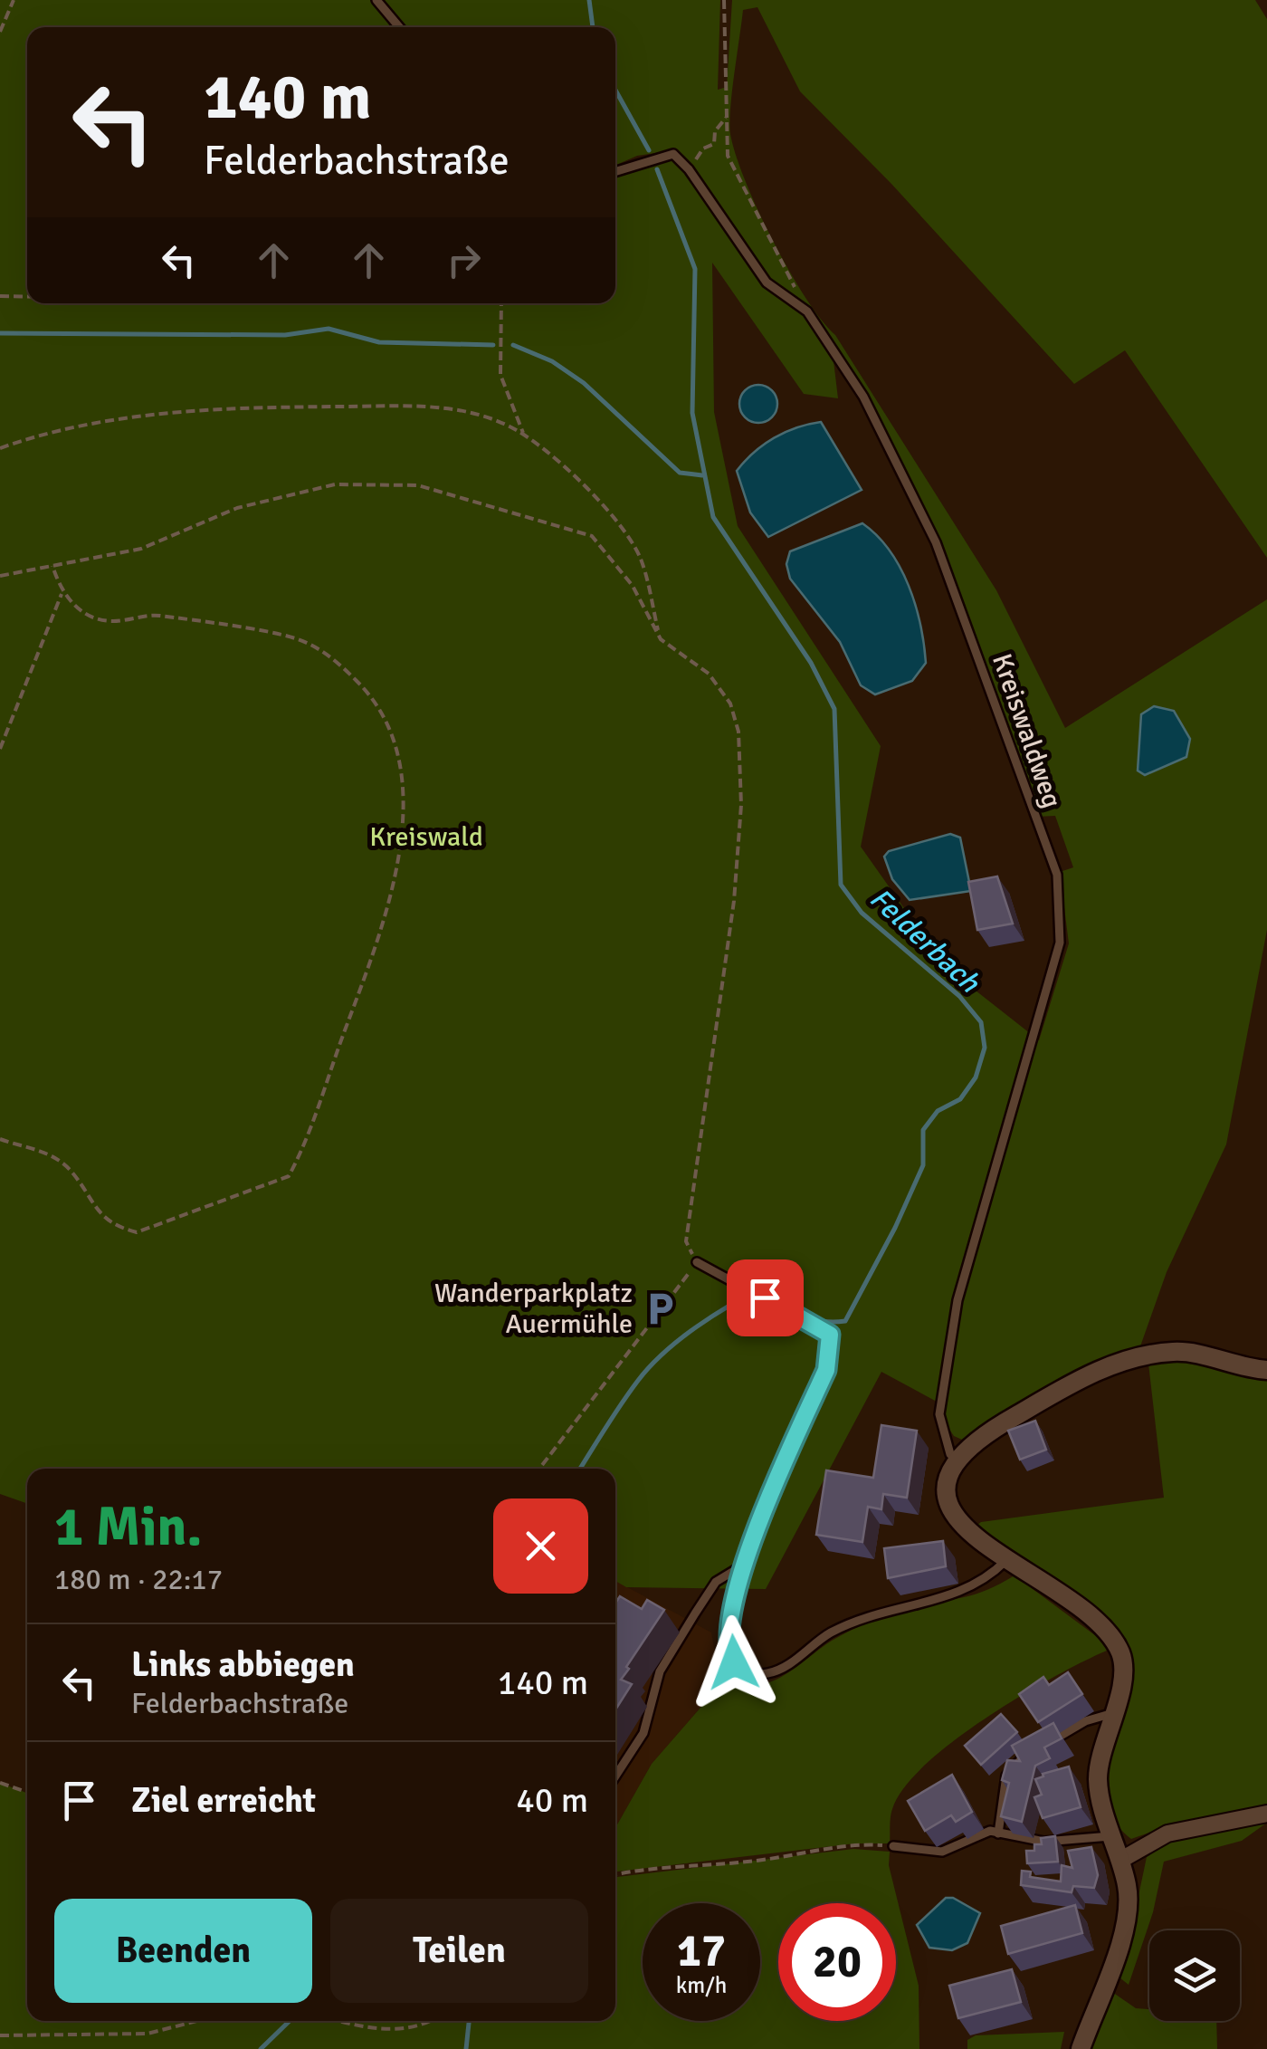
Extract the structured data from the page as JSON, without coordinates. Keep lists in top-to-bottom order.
{
  "streets": {
    "lane": ["Kreiswaldweg"]
  },
  "water": ["Felderbach"],
  "parks": ["Kreiswald"],
  "places": {
    "parking": ["Wanderparkplatz Auermühle"]
  },
  "page": {
    "turn": ["140 m", "Felderbachstraße"],
    "heading": ["1 Min.", "180 m · 22:17"],
    "list": [
      {
        "name": "Links abbiegen",
        "note": "Felderbachstraße",
        "value": "140 m"
      },
      {
        "name": "Ziel erreicht",
        "value": "40 m"
      }
    ],
    "buttons": ["Beenden", "Teilen"],
    "speed": "17 km/h",
    "limit": "20"
  }
}
